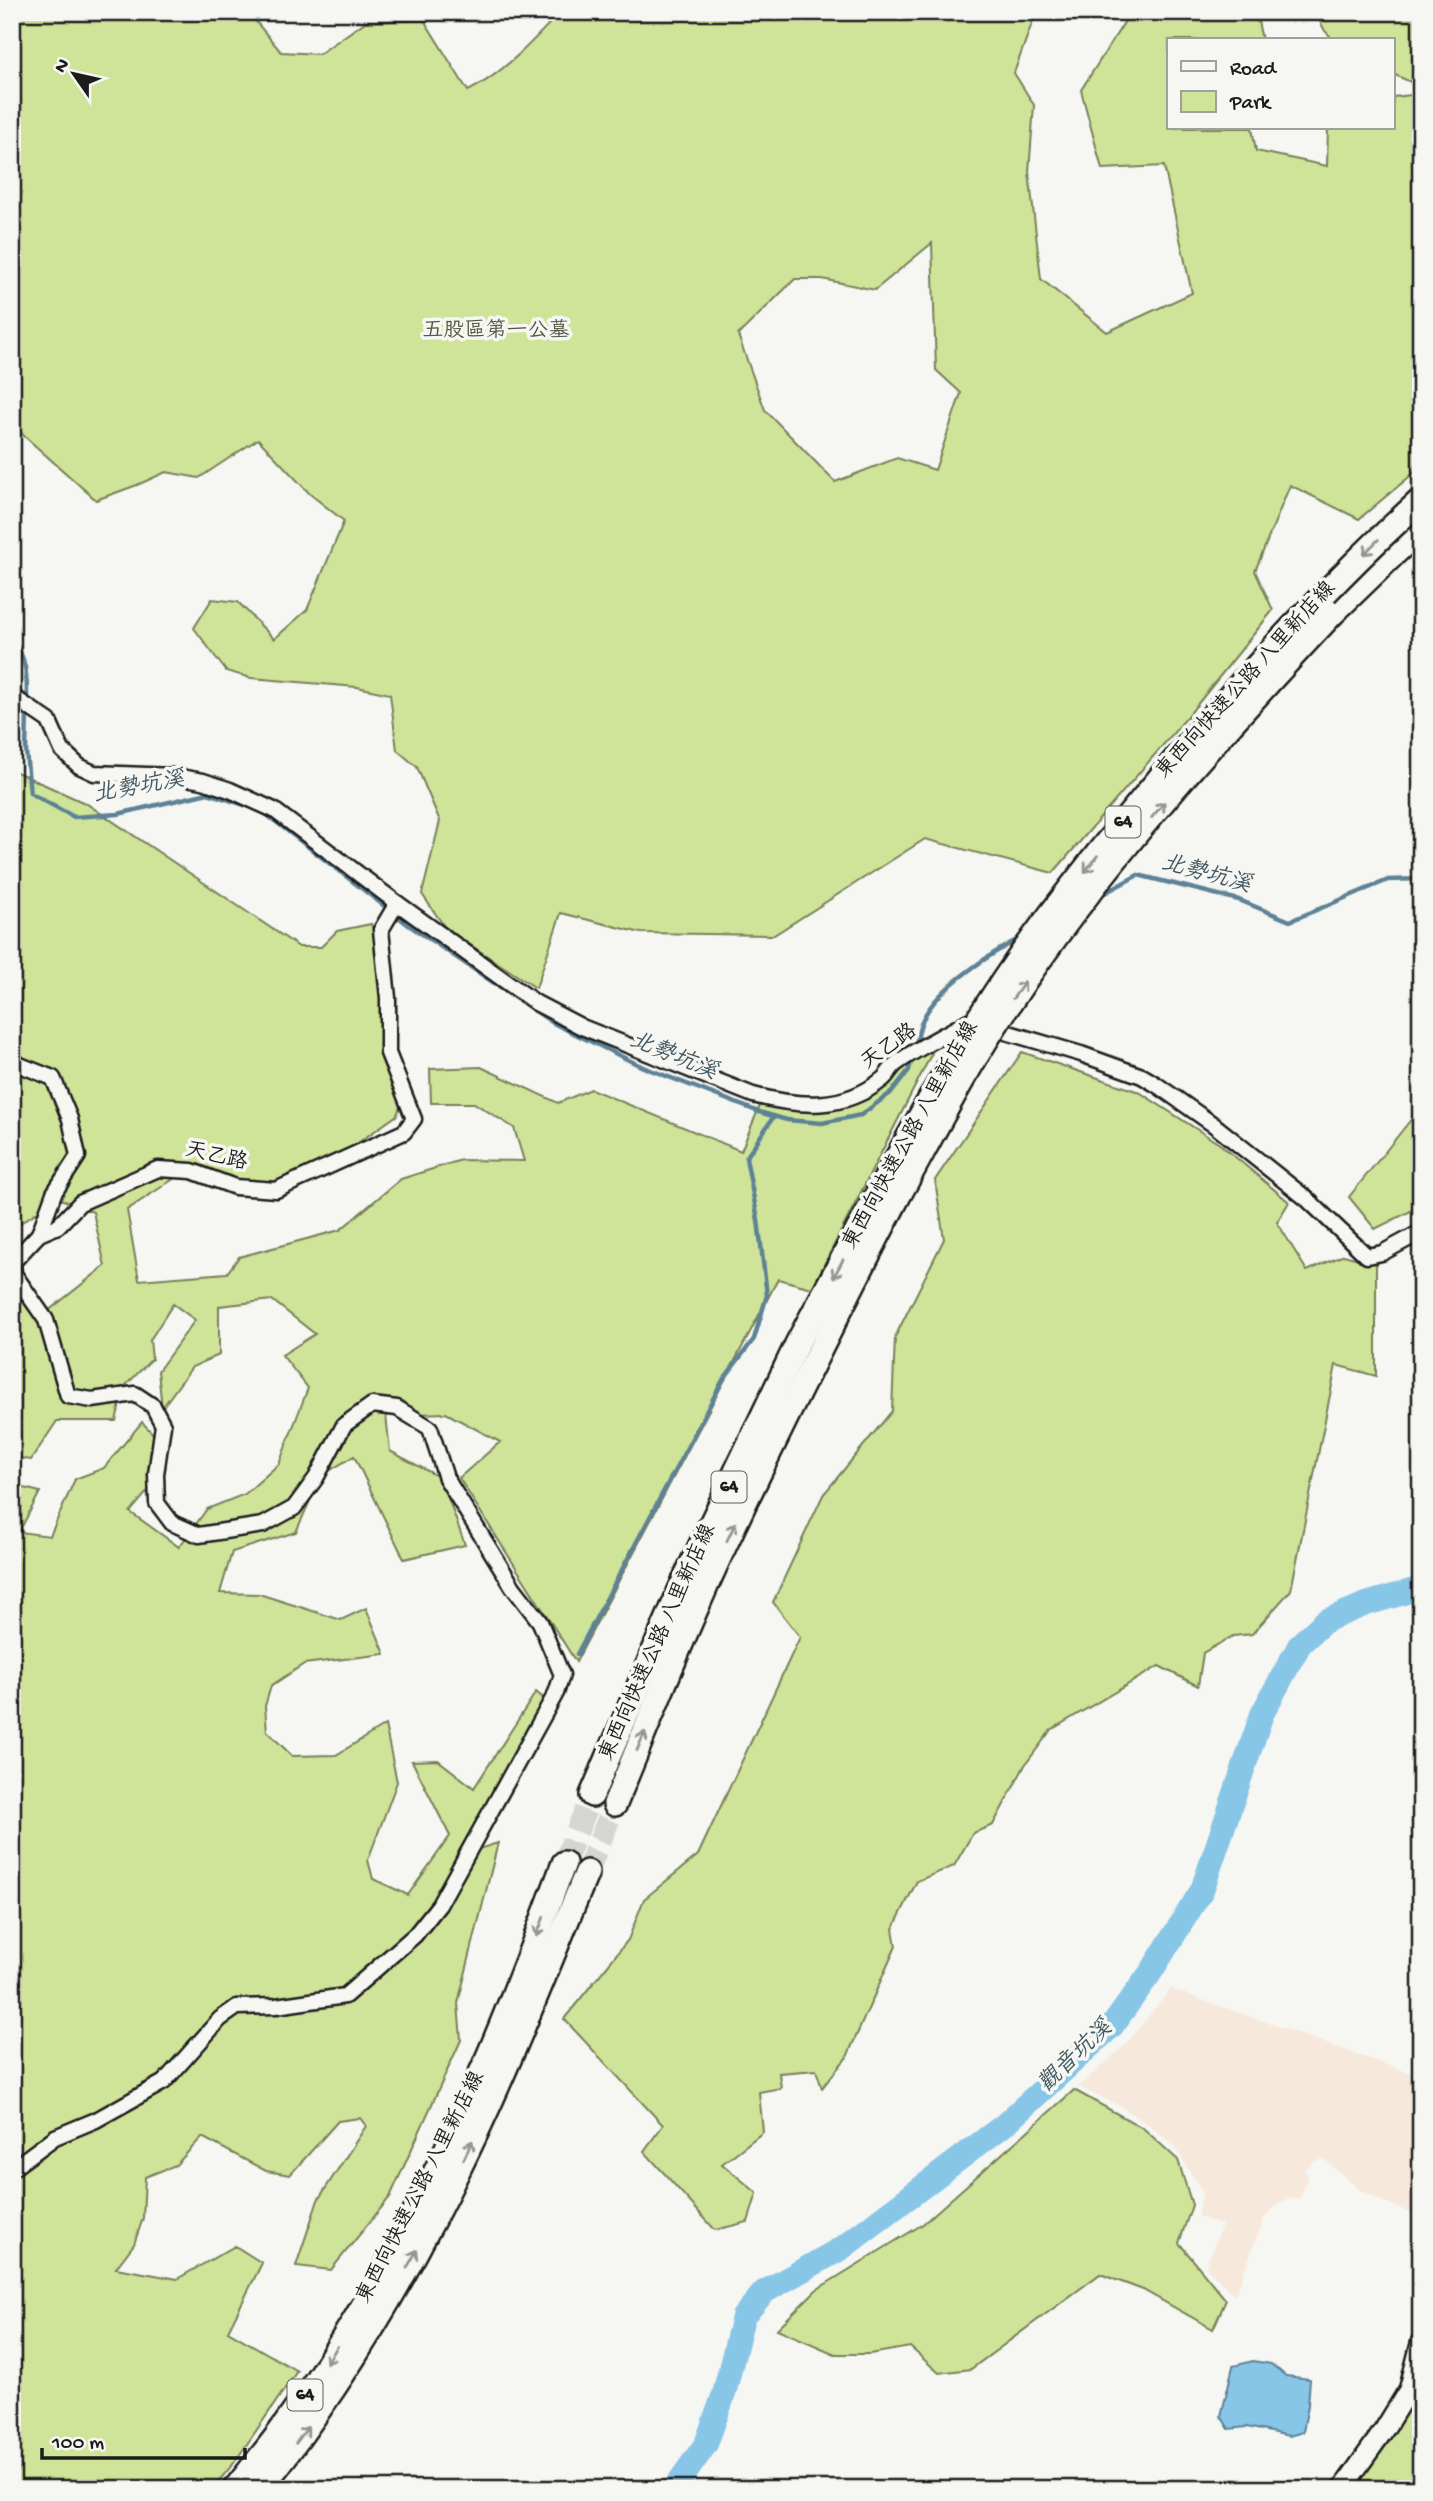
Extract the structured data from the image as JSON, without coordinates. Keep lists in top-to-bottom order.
{
  "streets": {
    "highway": ["東西向快速公路 八里新店線", "64"],
    "street": ["天乙路"]
  },
  "water": ["北勢坑溪", "觀音坑溪"],
  "parks": ["五股區第一公墓"],
  "legend": ["Road", "Park"],
  "scale_bar": "100 m",
  "north": "top left"
}
